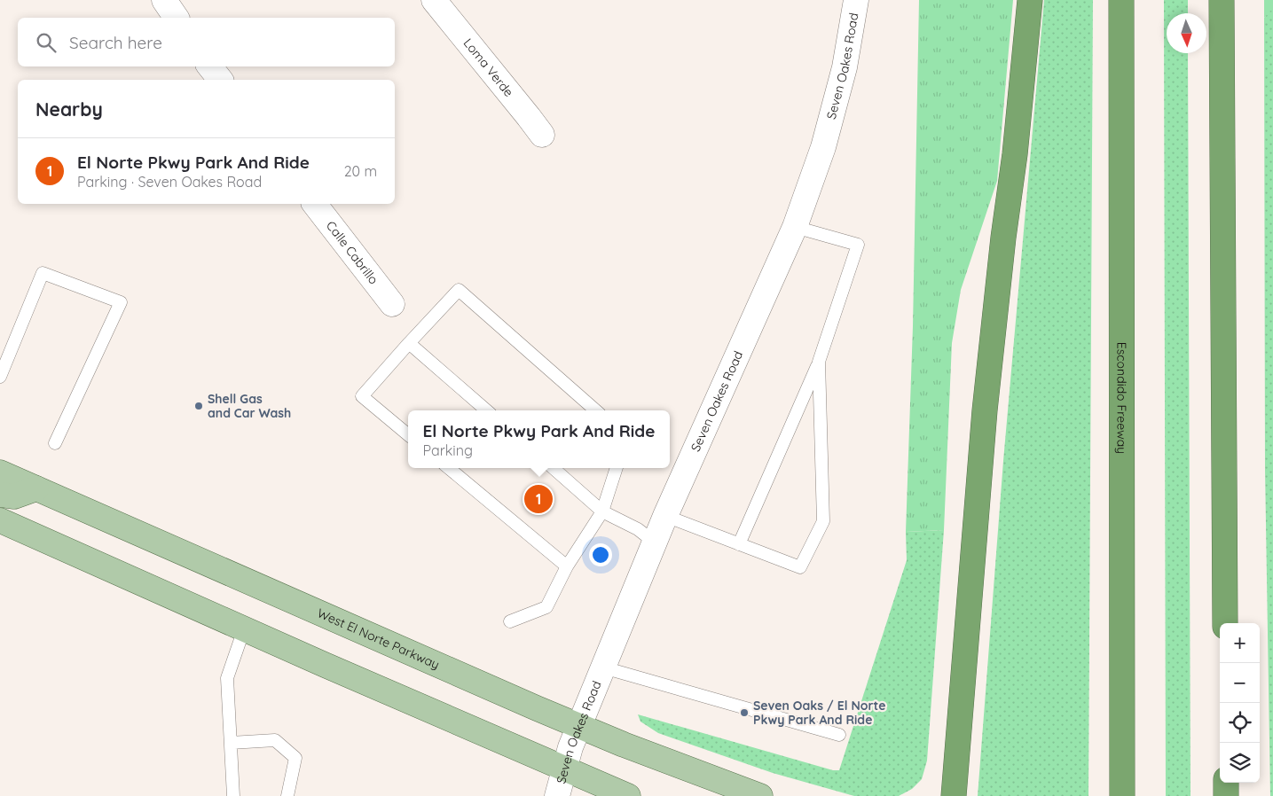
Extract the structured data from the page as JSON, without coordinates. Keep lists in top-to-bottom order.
{
  "streets": {
    "highway": ["Escondido Freeway"],
    "main road": ["West El Norte Parkway"],
    "street": ["Seven Oakes Road", "Loma Verde", "Calle Cabrillo"]
  },
  "crossings": [
    ["Seven Oakes Road", "West El Norte Parkway"]
  ],
  "places": ["Shell Gas and Car Wash", "Seven Oaks / El Norte Pkwy Park And Ride"],
  "north": "bottom",
  "page": {
    "search": "Search here",
    "heading": "Nearby",
    "list": [
      {
        "mark": "1",
        "name": "El Norte Pkwy Park And Ride",
        "note": "Parking · Seven Oakes Road",
        "value": "20 m"
      }
    ],
    "popup": ["El Norte Pkwy Park And Ride", "Parking"],
    "pins": "1",
    "map_buttons": ["+", "−"]
  }
}
